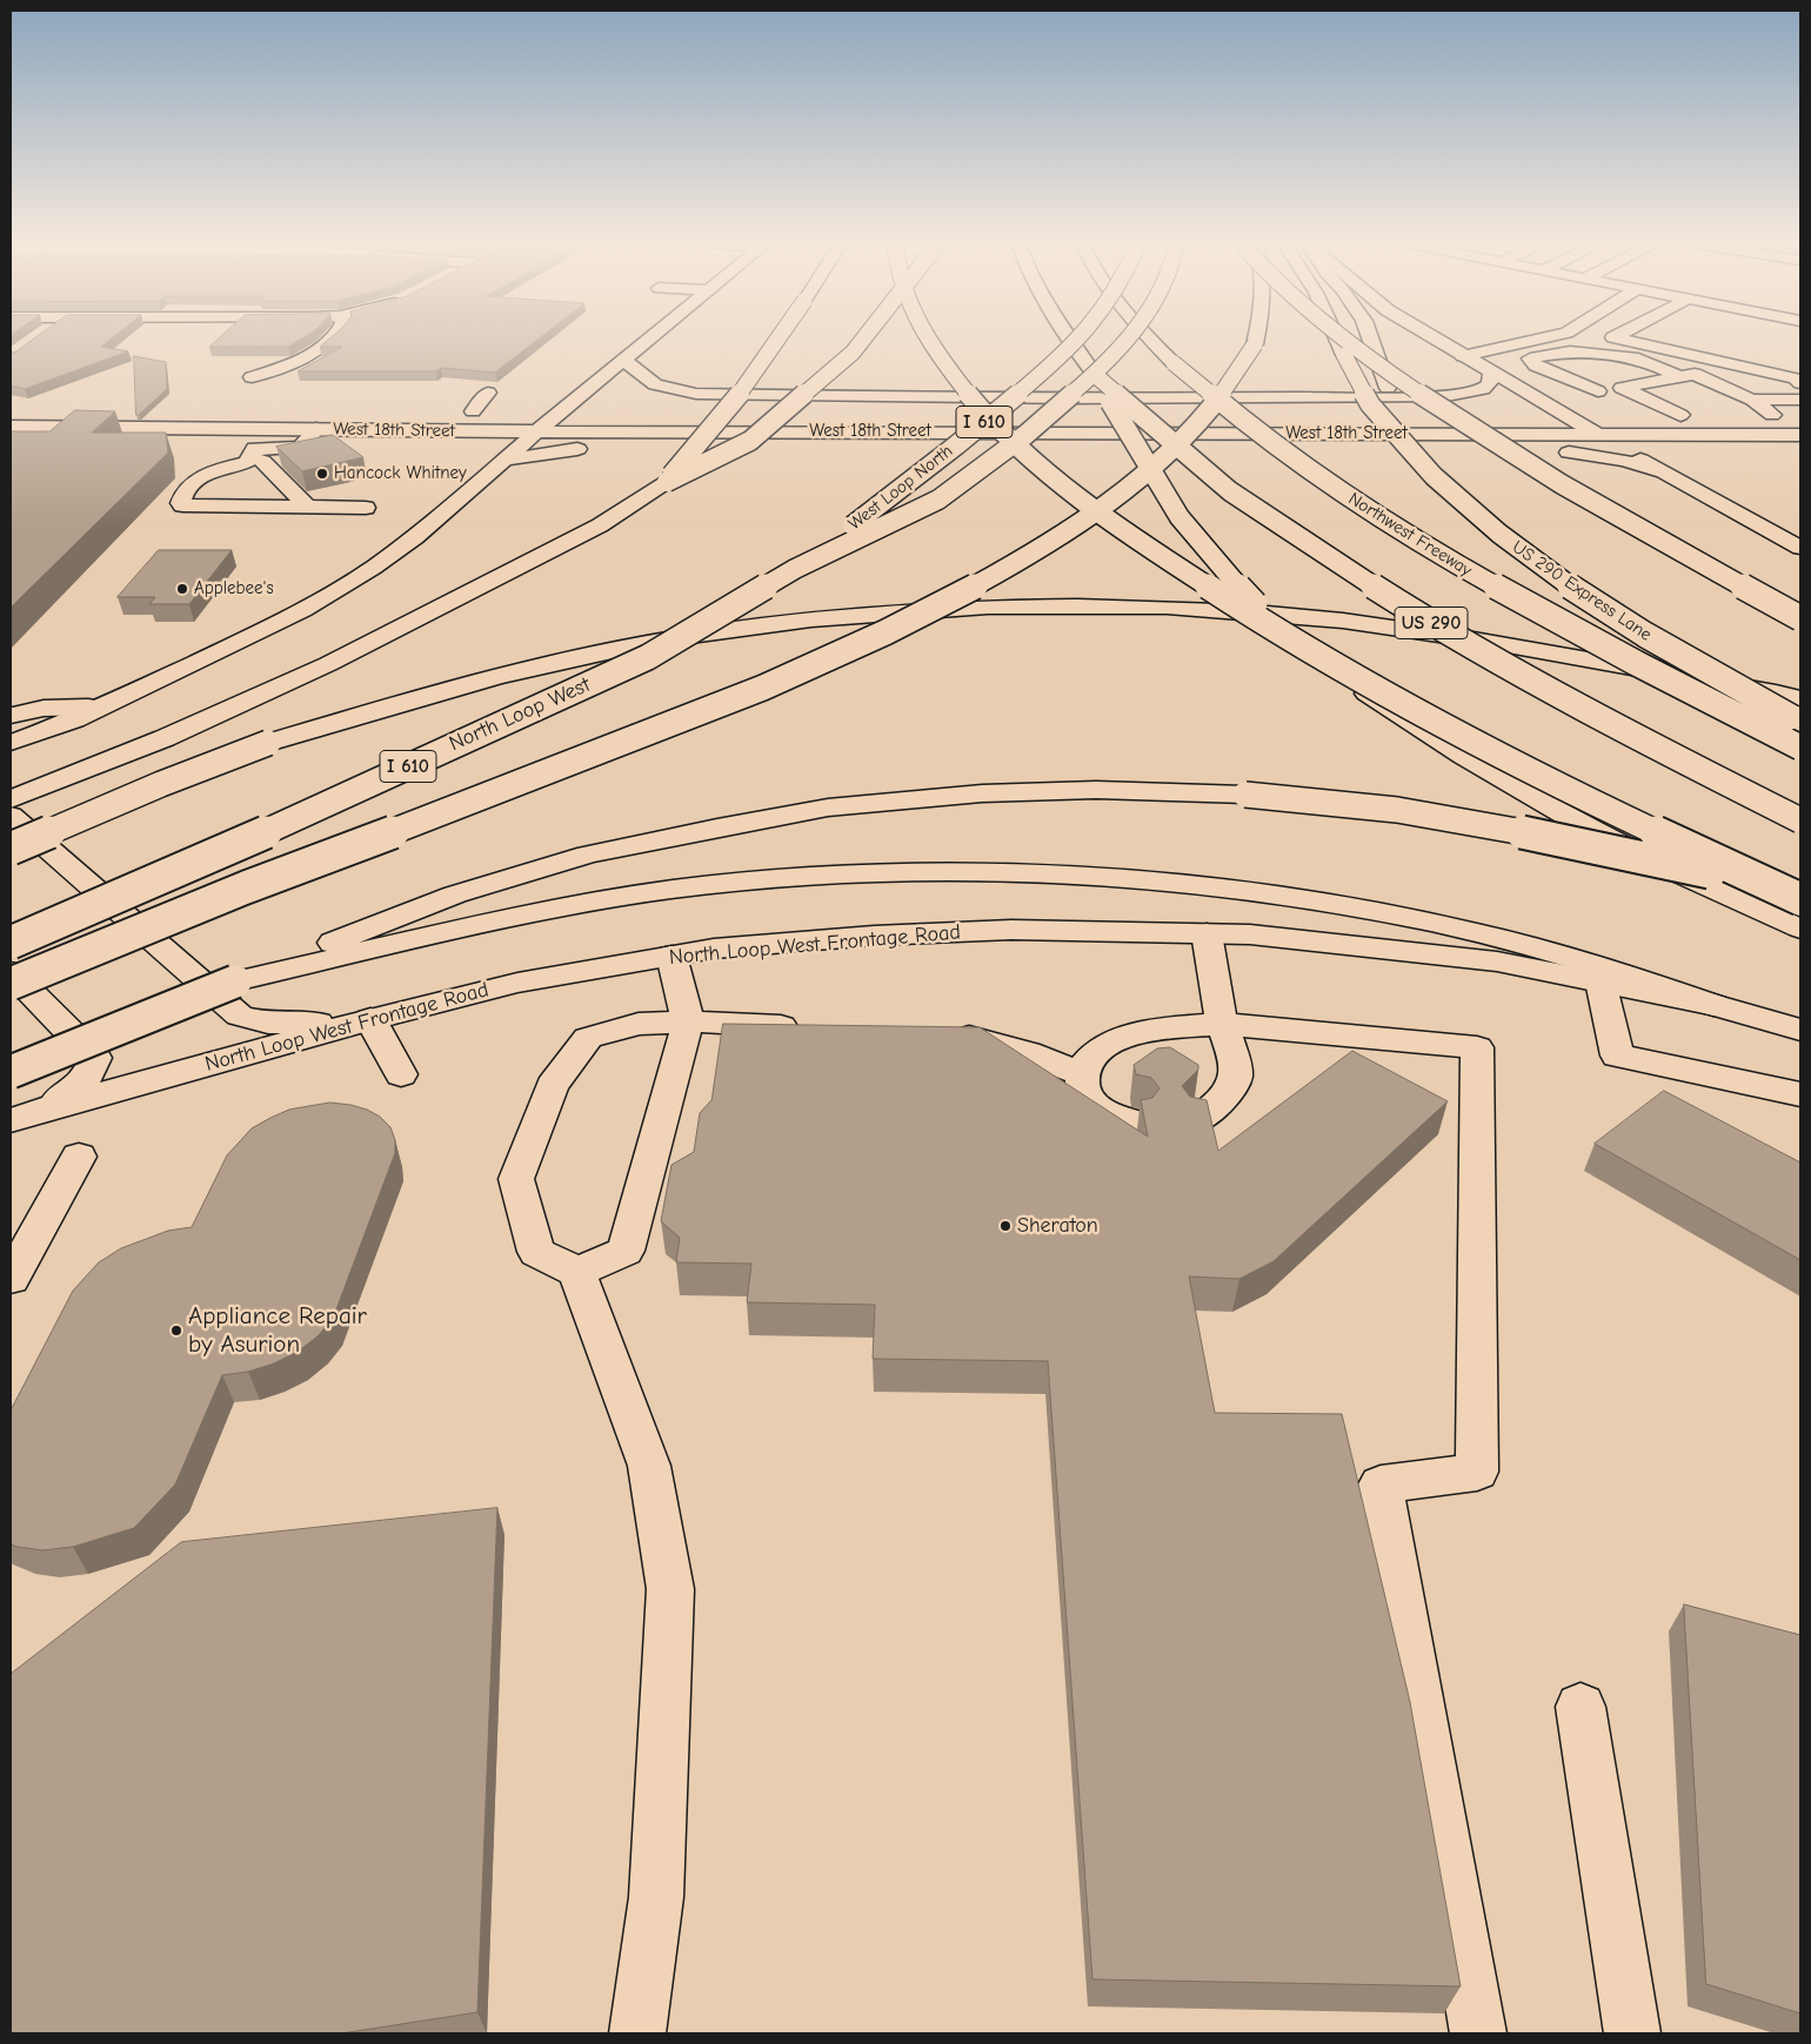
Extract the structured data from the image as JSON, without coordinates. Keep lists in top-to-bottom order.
{
  "streets": {
    "main road": [
      "I 610",
      "West 18th Street",
      "West Loop North",
      "Northwest Freeway",
      "US 290 Express Lane",
      "US 290",
      "North Loop West",
      "North Loop West Frontage Road"
    ]
  },
  "crossings": [
    ["West Loop North", "North Loop West"]
  ],
  "places": [
    "Hancock Whitney",
    "Applebee's",
    "Sheraton",
    "Appliance Repair by Asurion"
  ]
}
